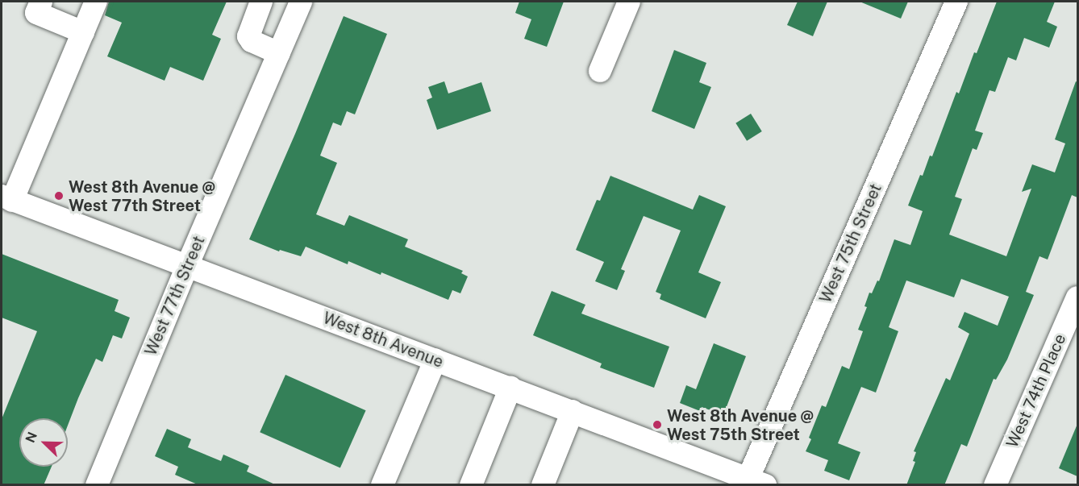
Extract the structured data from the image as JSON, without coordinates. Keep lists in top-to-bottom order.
{
  "streets": {
    "street": [
      "West 75th Street",
      "West 77th Street",
      "West 8th Avenue",
      "West 74th Place"
    ]
  },
  "crossings": [
    ["West 75th Street", "West 8th Avenue"],
    ["West 77th Street", "West 8th Avenue"]
  ],
  "places": ["West 8th Avenue @ West 77th Street", "West 8th Avenue @ West 75th Street"],
  "north": "top left"
}
